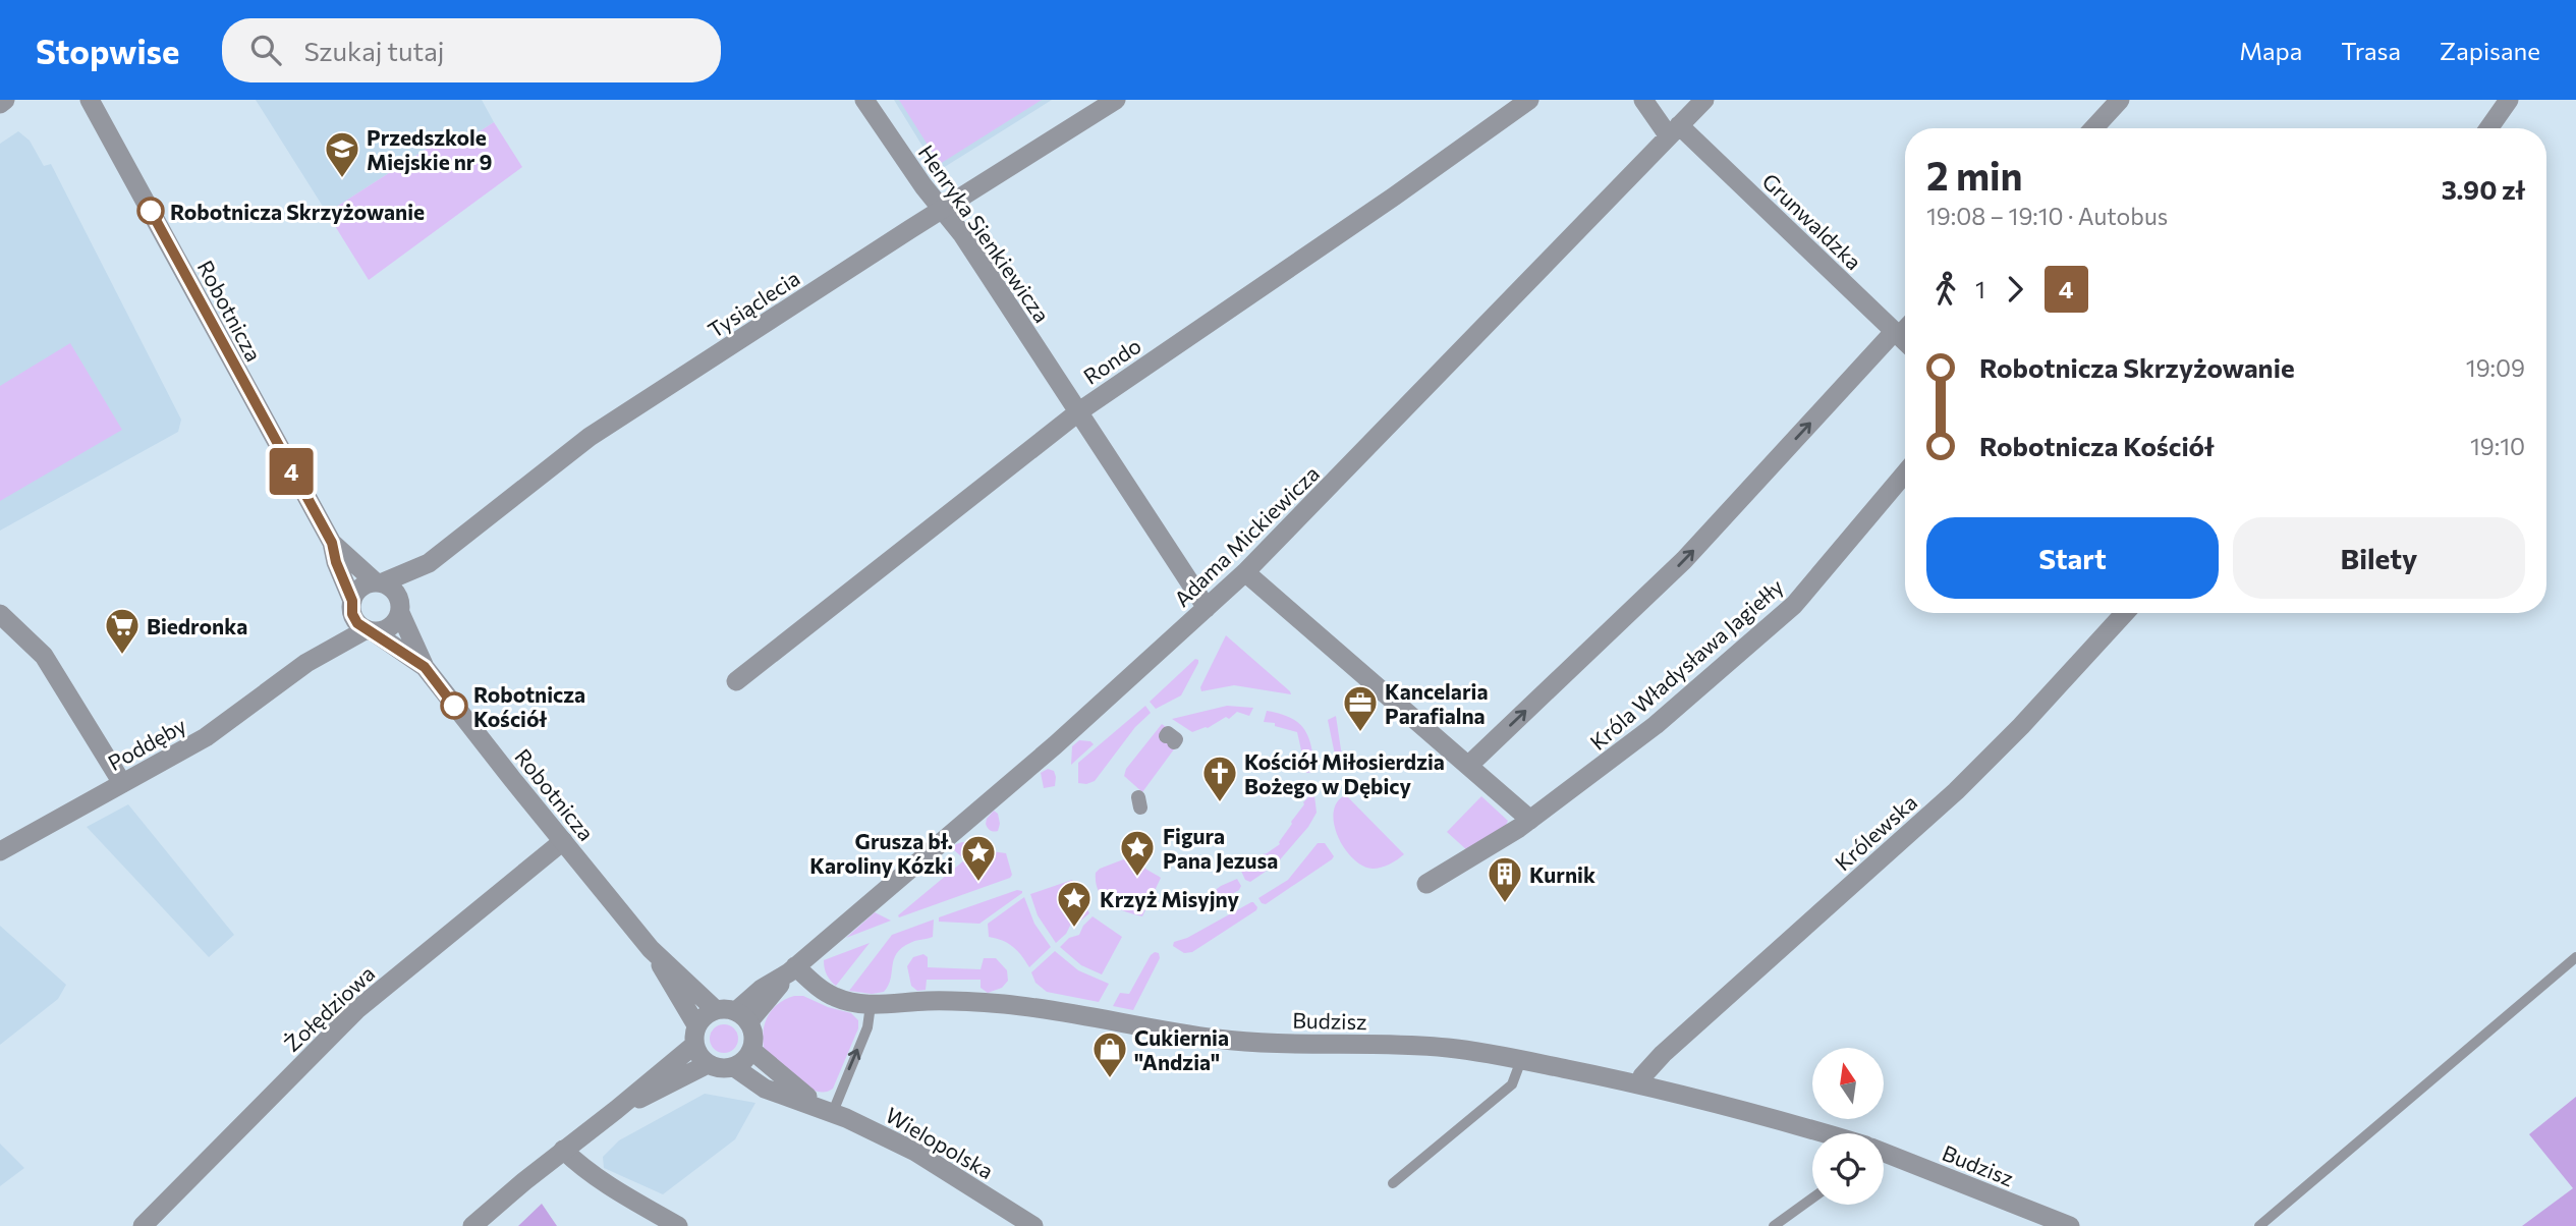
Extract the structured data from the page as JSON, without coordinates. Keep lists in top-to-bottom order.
{
  "streets": {
    "street": [
      "Grunwaldzka",
      "Henryka Sienkiewicza",
      "Tysiąclecia",
      "Robotnicza",
      "Rondo",
      "Adama Mickiewicza",
      "Króla Władysława Jagiełły",
      "Poddęby",
      "Królewska",
      "Żołędziowa",
      "Budzisz",
      "Wielopolska"
    ]
  },
  "crossings": [
    ["Grunwaldzka", "Adama Mickiewicza"],
    ["Henryka Sienkiewicza", "Tysiąclecia"],
    ["Henryka Sienkiewicza", "Rondo"],
    ["Henryka Sienkiewicza", "Adama Mickiewicza"],
    ["Tysiąclecia", "Robotnicza"],
    ["Tysiąclecia", "Poddęby"],
    ["Robotnicza", "Adama Mickiewicza"],
    ["Robotnicza", "Poddęby"],
    ["Robotnicza", "Żołędziowa"],
    ["Robotnicza", "Wielopolska"],
    ["Adama Mickiewicza", "Budzisz"],
    ["Adama Mickiewicza", "Wielopolska"],
    ["Królewska", "Budzisz"]
  ],
  "places": {
    "school or university": ["Przedszkole Miejskie nr 9"],
    "other": ["Robotnicza Skrzyżowanie", "Robotnicza Kościół"],
    "supermarket": ["Biedronka"],
    "office": ["Kancelaria Parafialna"],
    "church": ["Kościół Miłosierdzia Bożego w Dębicy"],
    "place": ["Figura Pana Jezusa", "Grusza bł. Karoliny Kózki", "Krzyż Misyjny"],
    "building": ["Kurnik"],
    "shop": ["Cukiernia \"Andzia\""]
  },
  "lines": ["bus line 4"],
  "north": "top",
  "page": {
    "header": "Stopwise",
    "search": "Szukaj tutaj",
    "nav": ["Mapa", "Trasa", "Zapisane"],
    "on_map": "4",
    "heading": ["2 min", "19:08 – 19:10 · Autobus", "3.90 zł"],
    "legs": ["1", "4"],
    "list": [
      {
        "name": "Robotnicza Skrzyżowanie",
        "value": "19:09"
      },
      {
        "name": "Robotnicza Kościół",
        "value": "19:10"
      }
    ],
    "buttons": ["Start", "Bilety"]
  }
}
